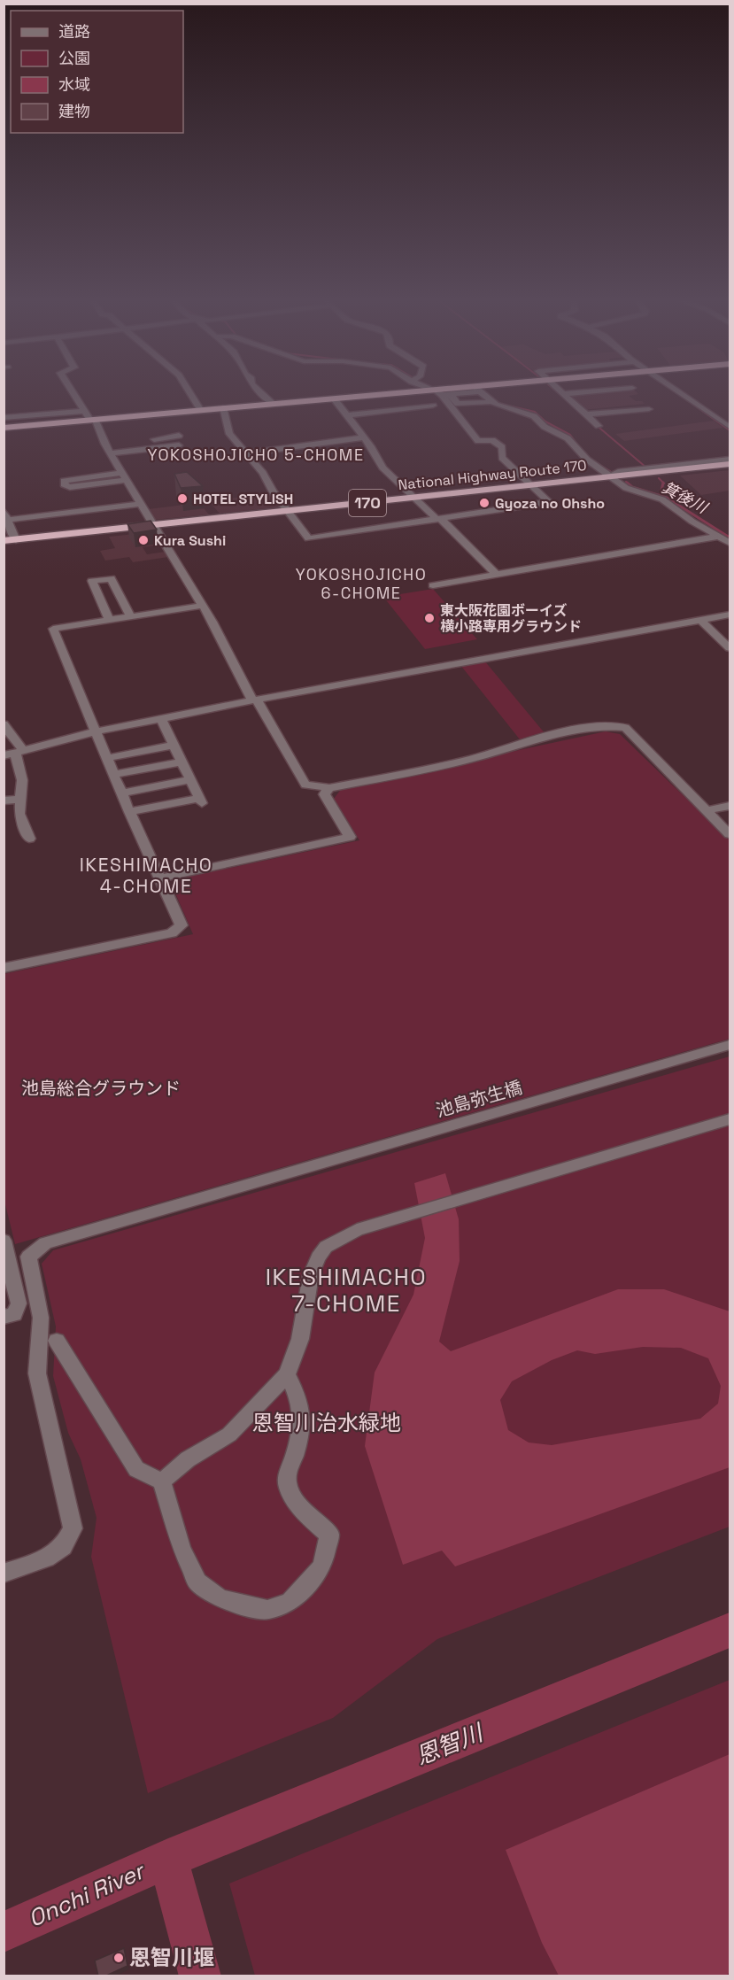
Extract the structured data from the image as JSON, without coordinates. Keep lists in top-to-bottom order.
{
  "streets": {
    "highway": ["National Highway Route 170", "170"],
    "street": ["池島弥生橋"]
  },
  "districts": [
    "YOKOSHOJICHO 5-CHOME",
    "YOKOSHOJICHO 6-CHOME",
    "IKESHIMACHO 4-CHOME",
    "IKESHIMACHO 7-CHOME"
  ],
  "water": ["箕後川", "恩智川", "Onchi River"],
  "parks": ["池島総合グラウンド", "恩智川治水緑地"],
  "places": [
    "HOTEL STYLISH",
    "Gyoza no Ohsho",
    "Kura Sushi",
    "東大阪花園ボーイズ 横小路専用グラウンド",
    "恩智川堰"
  ],
  "legend": [
    "道路",
    "公園",
    "水域",
    "建物"
  ]
}
